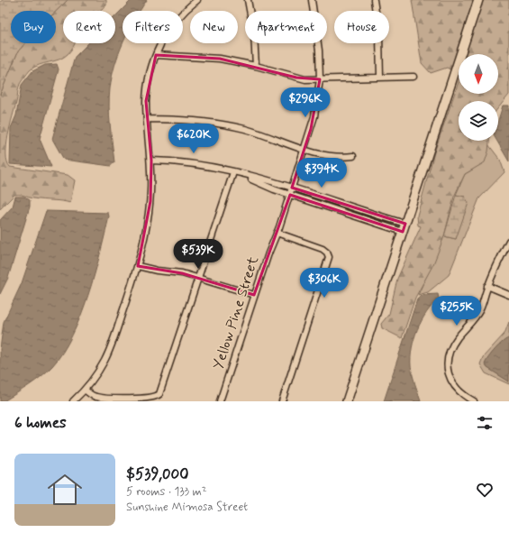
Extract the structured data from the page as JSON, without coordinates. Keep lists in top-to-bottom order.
{
  "streets": {
    "street": ["Yellow Pine Street"]
  },
  "north": "bottom",
  "page": {
    "chip": [
      "Buy",
      "Rent",
      "Filters",
      "New",
      "Apartment",
      "House"
    ],
    "price": [
      "$296K",
      "$620K",
      "$394K",
      "$539K",
      "$306K",
      "$255K"
    ],
    "heading": "6 homes",
    "list": [
      {
        "name": "$539,000",
        "note": "5 rooms · 133 m² · Sunshine Mimosa Street"
      }
    ]
  }
}
